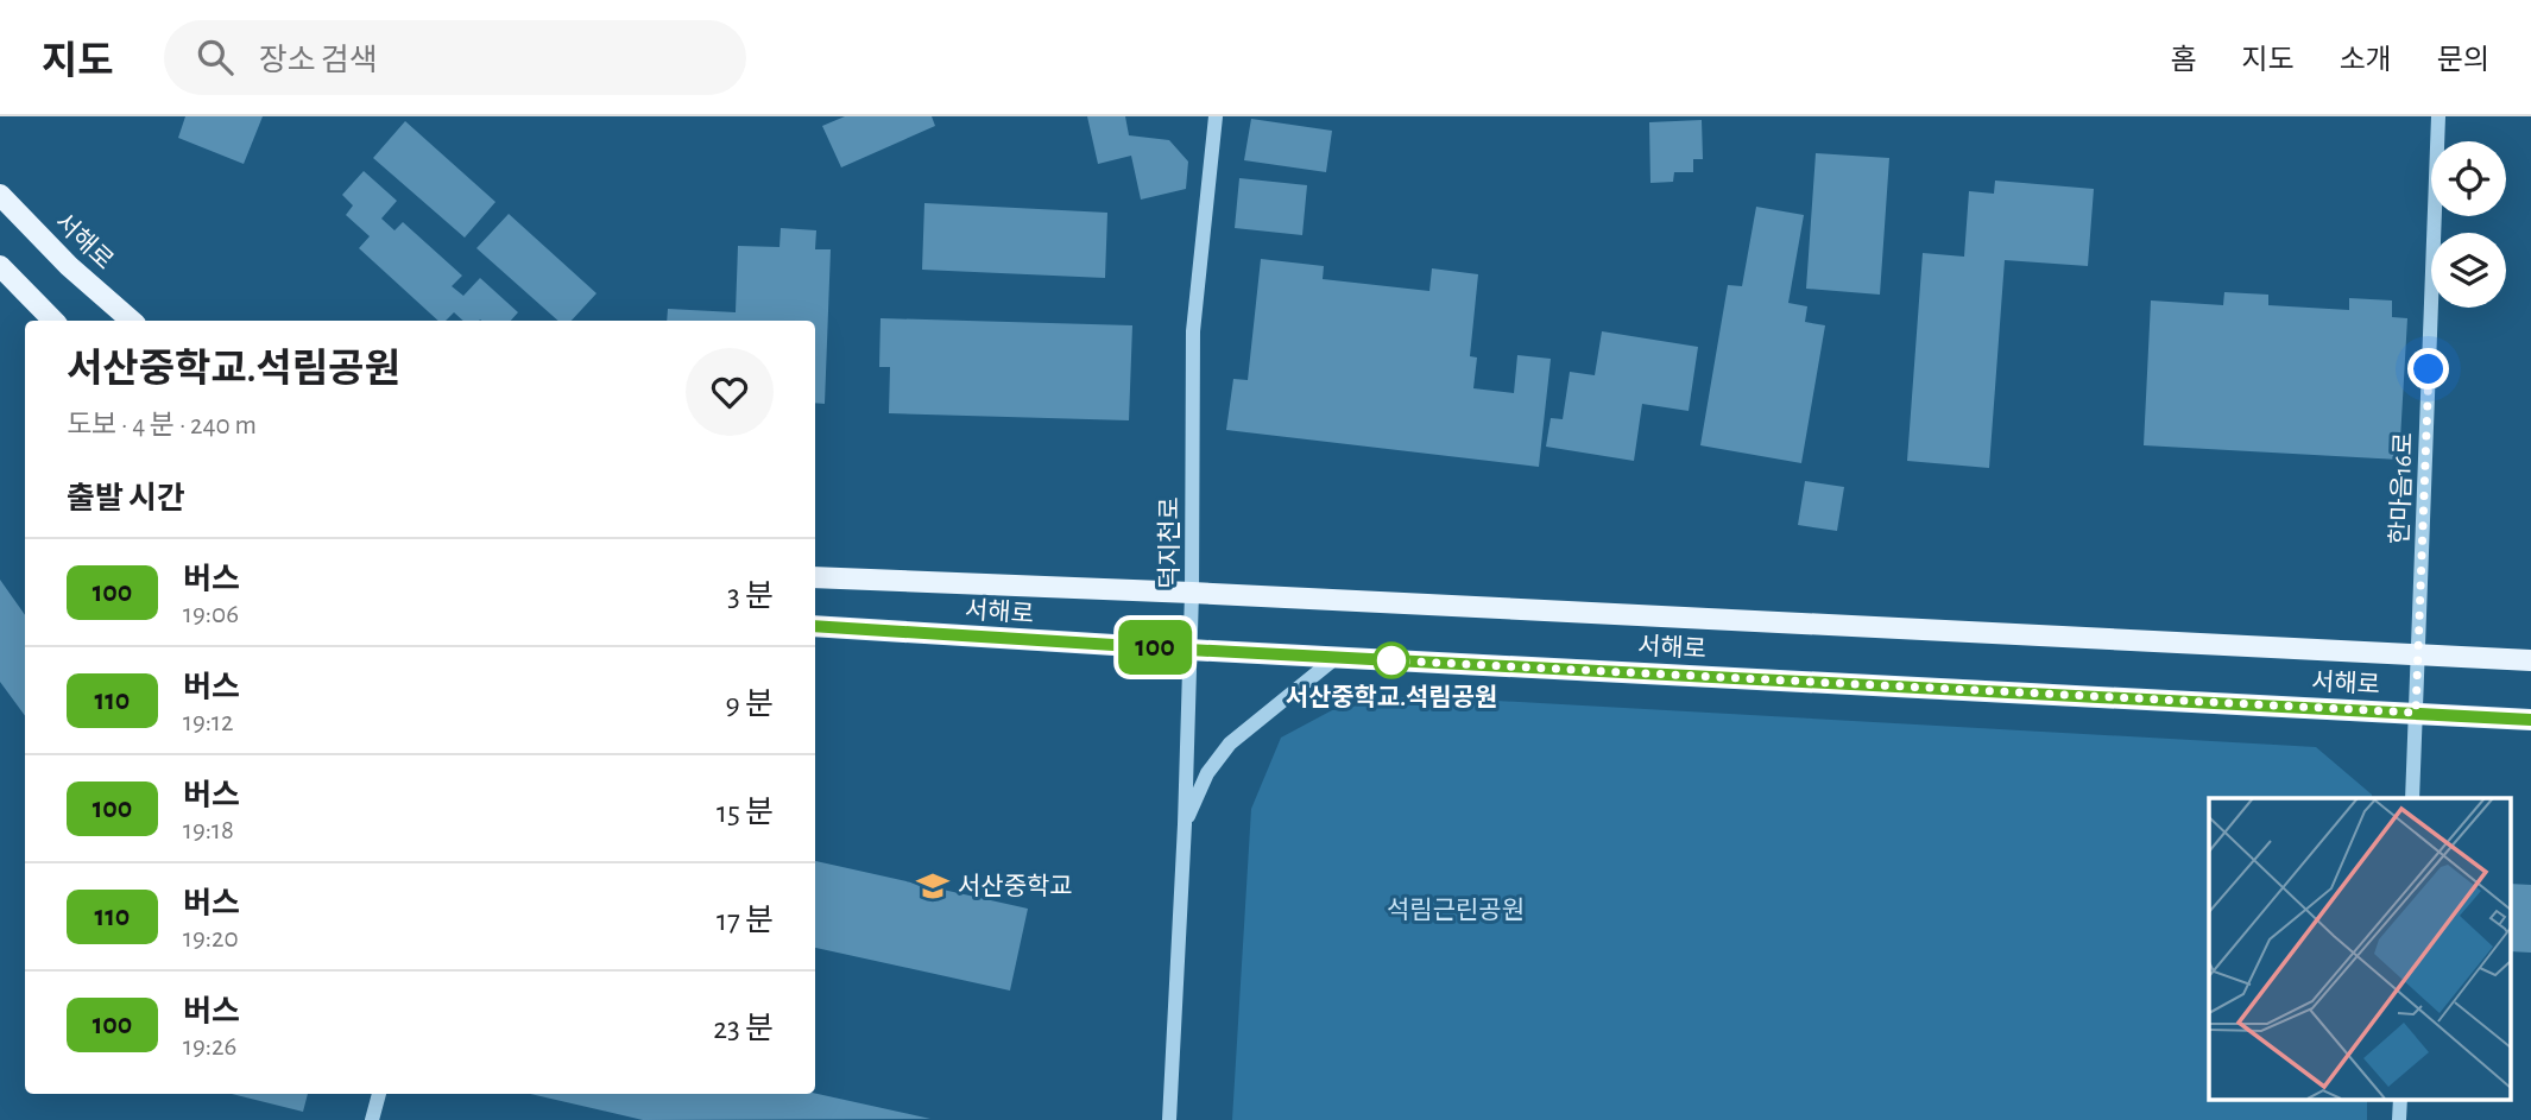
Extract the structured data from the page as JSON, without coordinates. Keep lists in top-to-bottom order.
{
  "streets": {
    "main road": ["서해로"],
    "street": ["한마음16로", "덕지천로"]
  },
  "crossings": [
    ["서해로", "한마음16로"],
    ["서해로", "덕지천로"]
  ],
  "parks": ["석림근린공원"],
  "places": {
    "other": ["서산중학교.석림공원"],
    "school or university": ["서산중학교"]
  },
  "lines": ["bus line 100"],
  "page": {
    "header": "지도",
    "search": "장소 검색",
    "nav": [
      "홈",
      "지도",
      "소개",
      "문의"
    ],
    "on_map": "100",
    "heading": [
      ["서산중학교.석림공원", "도보 · 4 분 · 240 m"],
      "출발 시간"
    ],
    "list": [
      {
        "mark": "100",
        "name": "버스",
        "note": "19:06",
        "value": "3 분"
      },
      {
        "mark": "110",
        "name": "버스",
        "note": "19:12",
        "value": "9 분"
      },
      {
        "mark": "100",
        "name": "버스",
        "note": "19:18",
        "value": "15 분"
      },
      {
        "mark": "110",
        "name": "버스",
        "note": "19:20",
        "value": "17 분"
      },
      {
        "mark": "100",
        "name": "버스",
        "note": "19:26",
        "value": "23 분"
      }
    ]
  }
}
